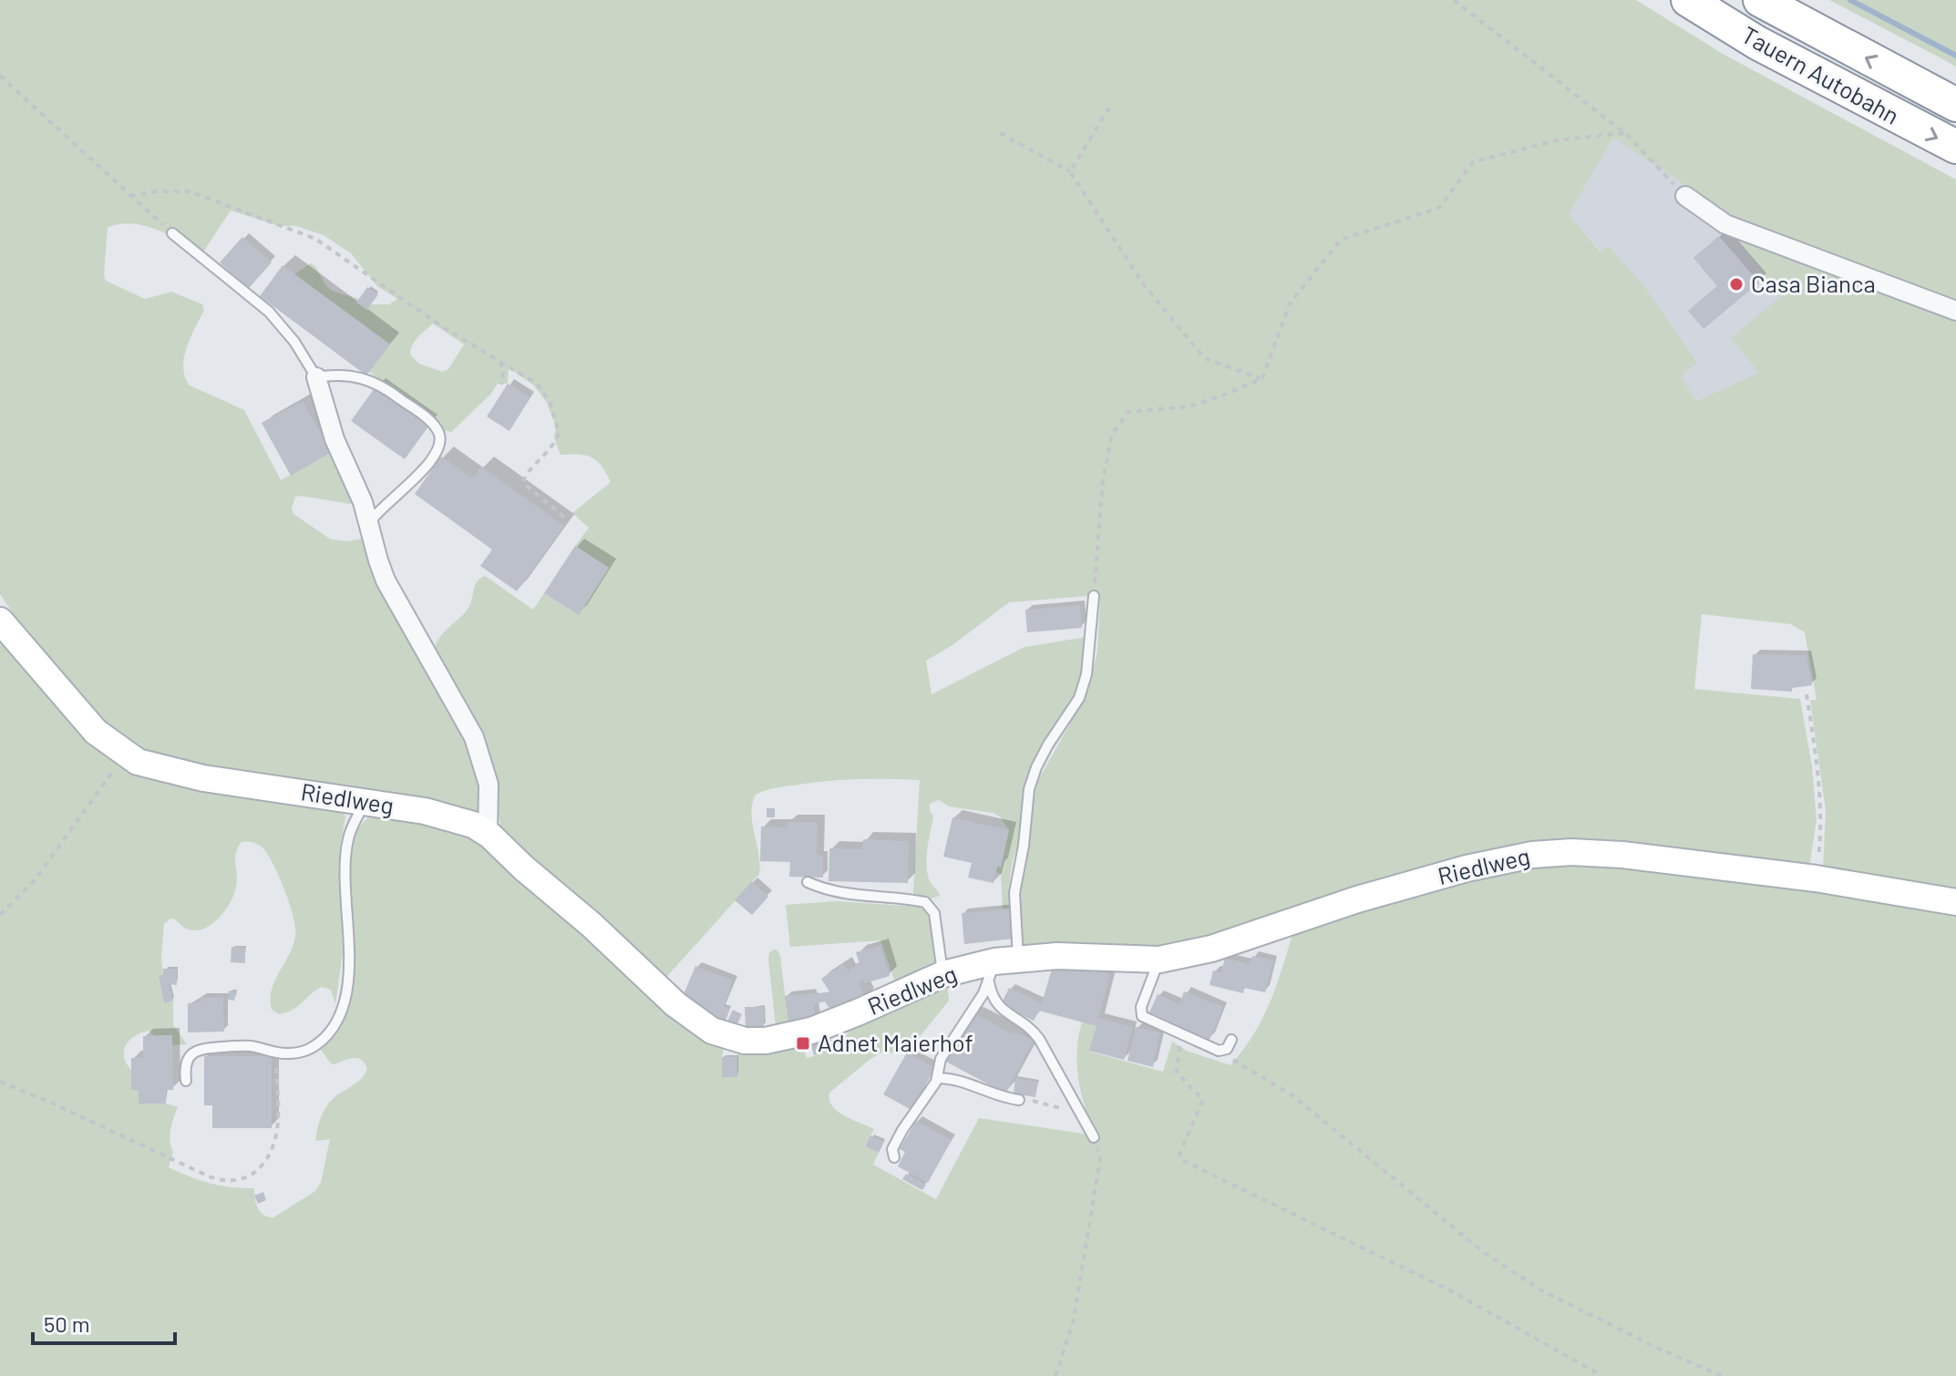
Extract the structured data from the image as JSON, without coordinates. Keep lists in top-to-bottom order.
{
  "streets": {
    "highway": ["Tauern Autobahn"],
    "street": ["Riedlweg"]
  },
  "places": {
    "other": ["Casa Bianca"],
    "transit": ["Adnet Maierhof"]
  },
  "scale_bar": "50 m"
}
